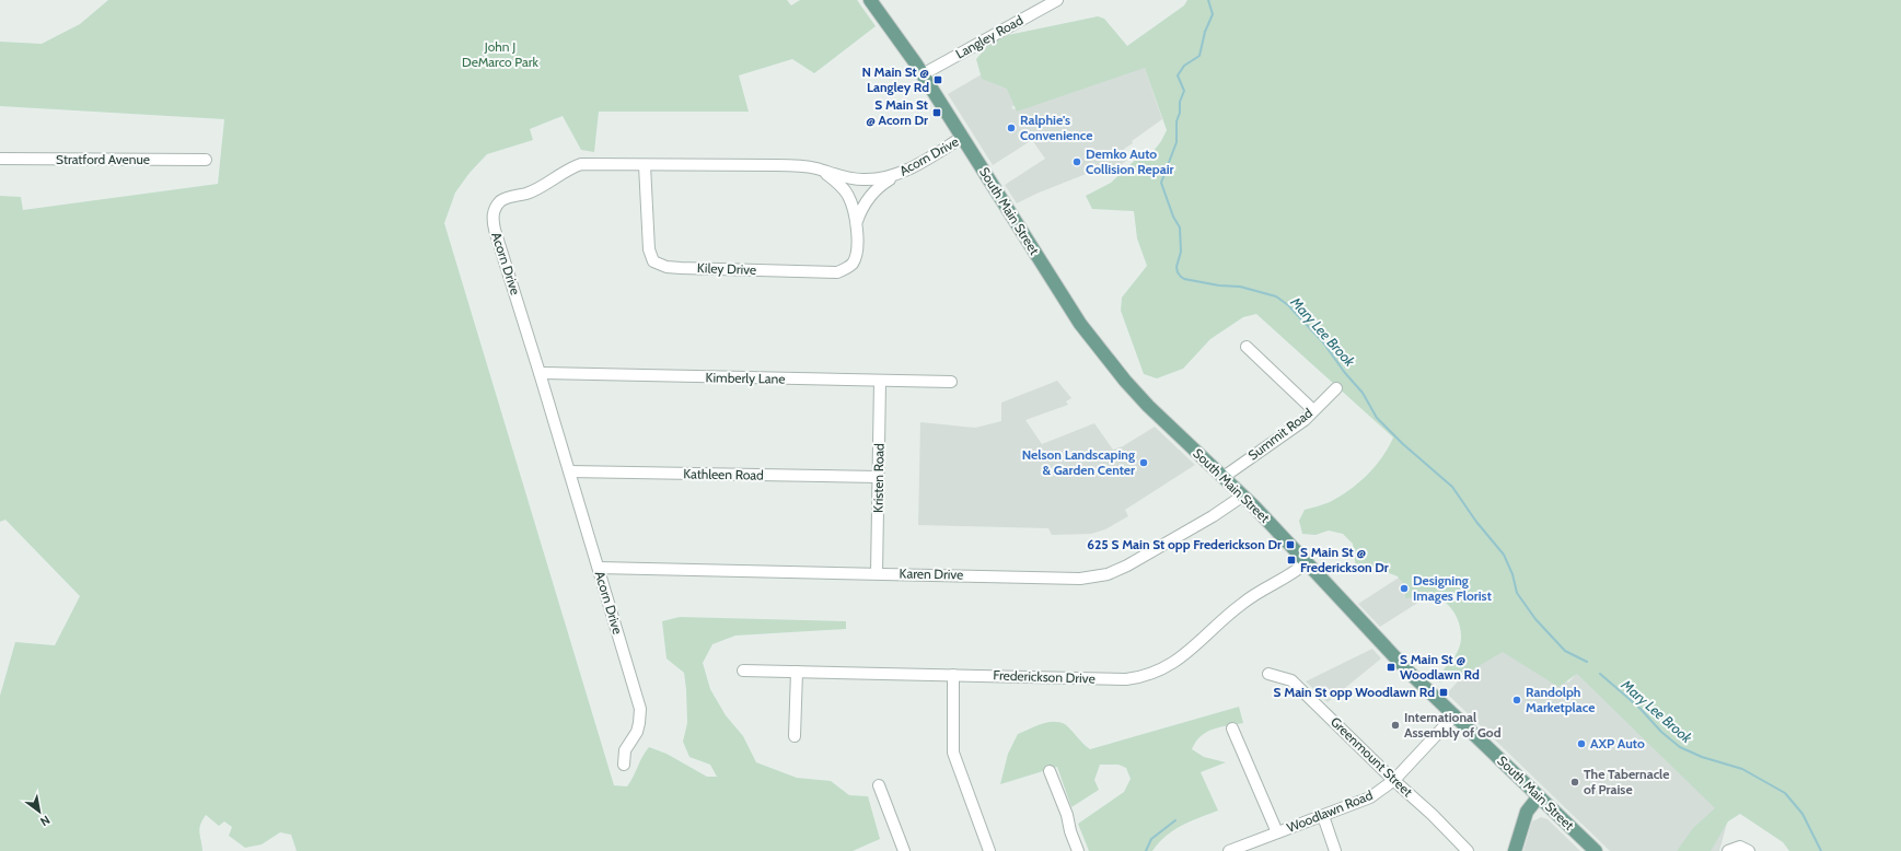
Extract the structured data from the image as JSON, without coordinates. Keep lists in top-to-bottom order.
{
  "streets": {
    "main road": ["South Main Street"],
    "street": [
      "Langley Road",
      "Acorn Drive",
      "Stratford Avenue",
      "Kiley Drive",
      "Kimberly Lane",
      "Summit Road",
      "Kathleen Road",
      "Kristen Road",
      "Karen Drive",
      "Frederickson Drive",
      "Greenmount Street",
      "Woodlawn Road"
    ]
  },
  "crossings": [
    ["Langley Road", "South Main Street"],
    ["Acorn Drive", "South Main Street"],
    ["Acorn Drive", "Kiley Drive"],
    ["Acorn Drive", "Kimberly Lane"],
    ["Acorn Drive", "Kathleen Road"],
    ["Acorn Drive", "Karen Drive"],
    ["South Main Street", "Summit Road"],
    ["South Main Street", "Karen Drive"],
    ["South Main Street", "Frederickson Drive"],
    ["South Main Street", "Woodlawn Road"],
    ["Kimberly Lane", "Kristen Road"],
    ["Kathleen Road", "Kristen Road"],
    ["Kristen Road", "Karen Drive"],
    ["Greenmount Street", "Woodlawn Road"]
  ],
  "water": ["Mary Lee Brook"],
  "parks": ["John J DeMarco Park"],
  "places": {
    "transit": [
      "N Main St @ Langley Rd",
      "S Main St @ Acorn Dr",
      "625 S Main St opp Frederickson Dr",
      "S Main St @ Frederickson Dr",
      "S Main St @ Woodlawn Rd",
      "S Main St opp Woodlawn Rd"
    ],
    "other": [
      "Ralphie's Convenience",
      "Demko Auto Collision Repair",
      "Nelson Landscaping & Garden Center",
      "Designing Images Florist",
      "Randolph Marketplace",
      "International Assembly of God",
      "AXP Auto",
      "The Tabernacle of Praise"
    ]
  },
  "north": "bottom right"
}
